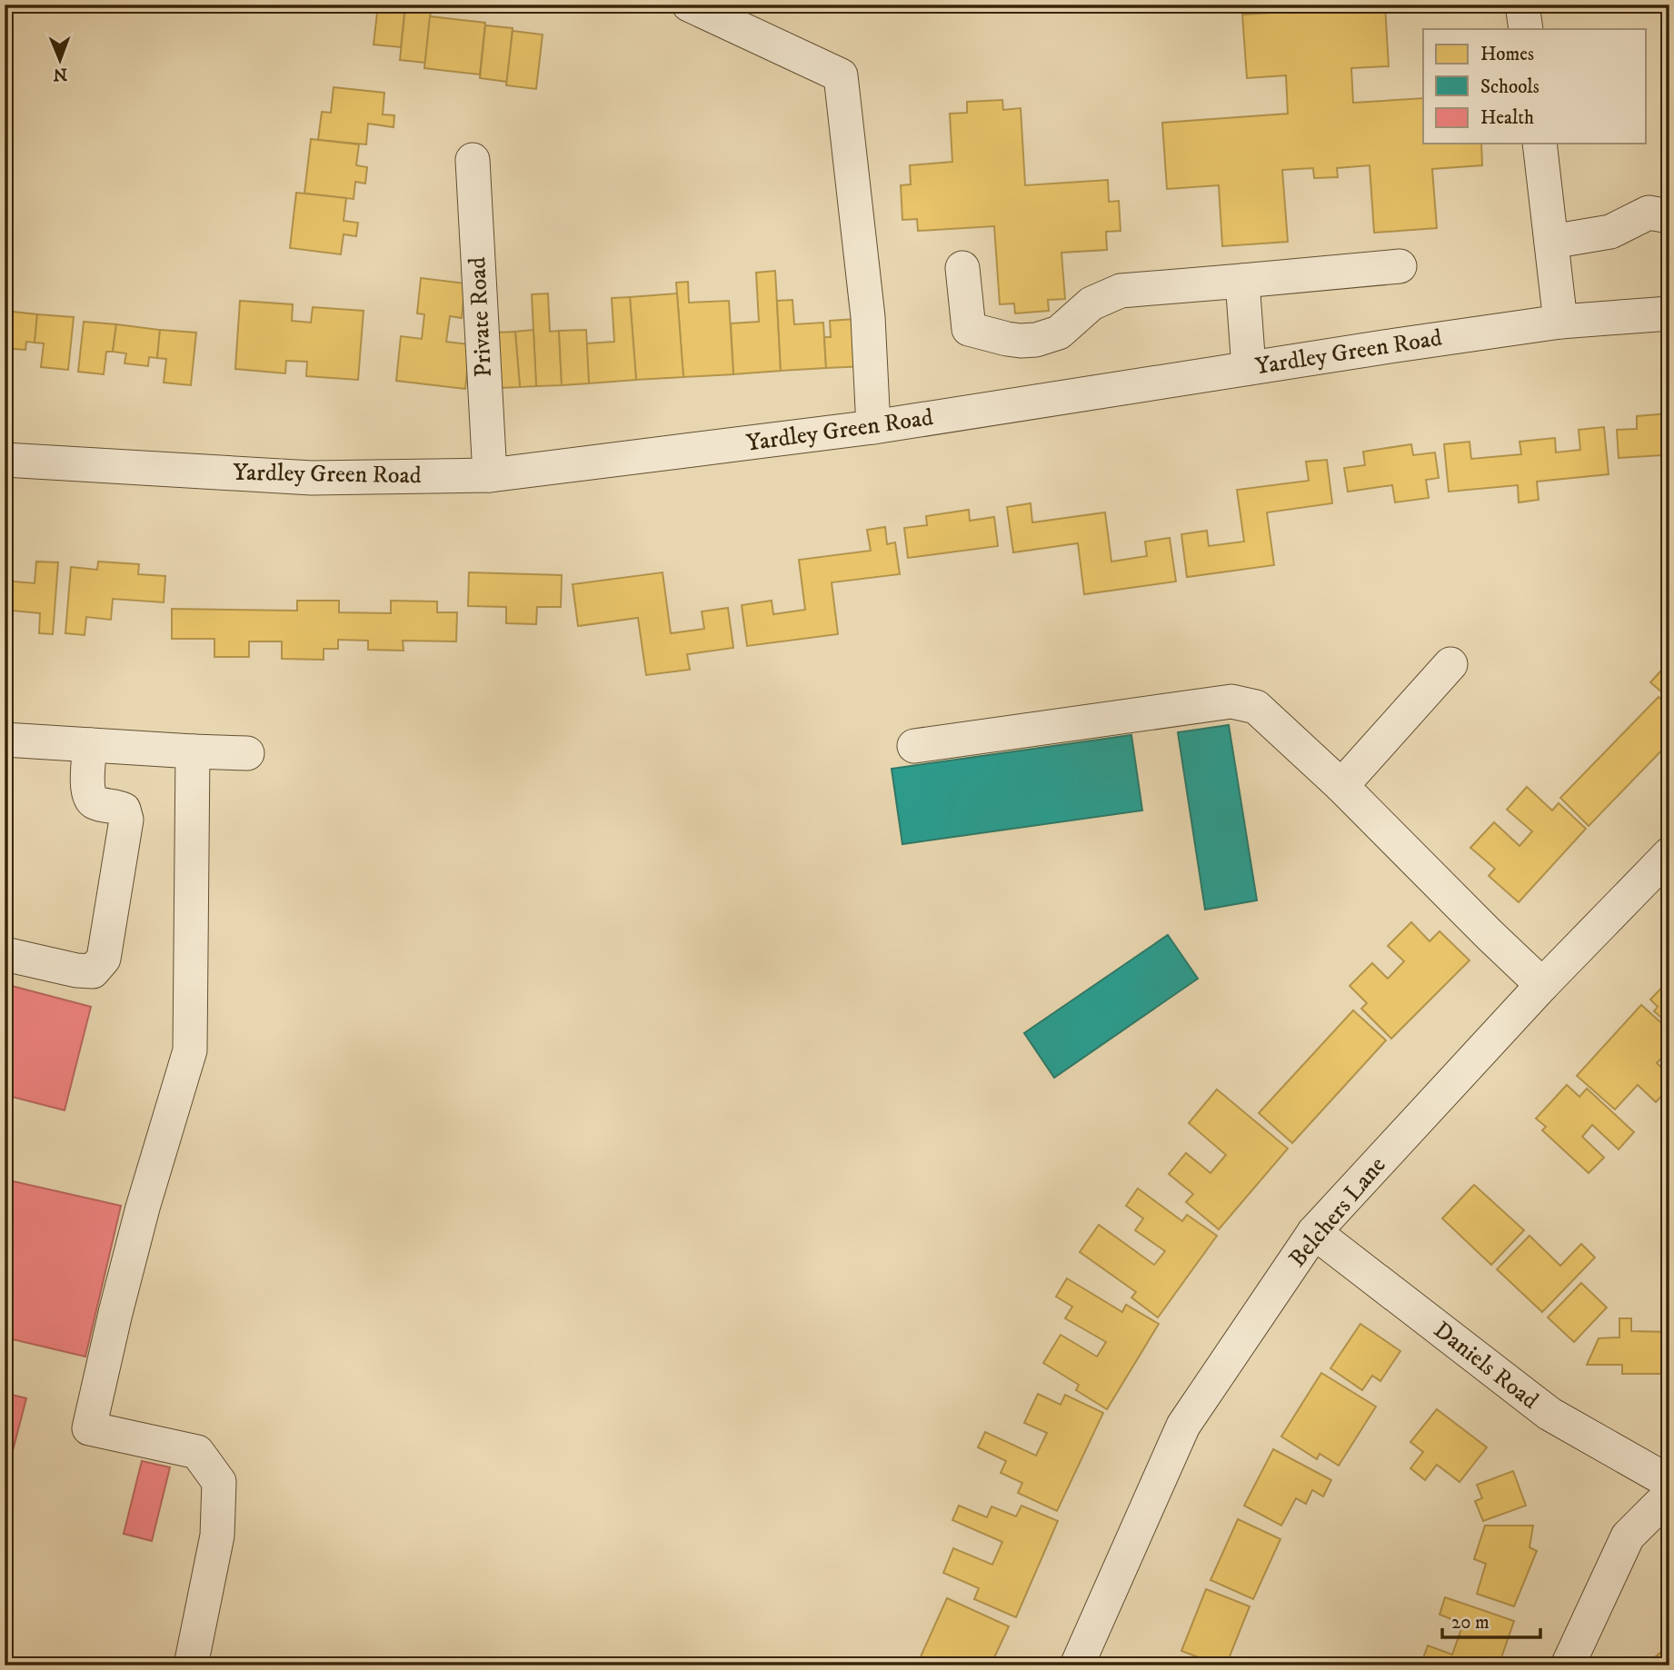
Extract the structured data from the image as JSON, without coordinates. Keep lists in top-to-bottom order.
{
  "streets": {
    "street": [
      "Private Road",
      "Yardley Green Road",
      "Belchers Lane",
      "Daniels Road"
    ]
  },
  "crossings": [
    ["Private Road", "Yardley Green Road"],
    ["Belchers Lane", "Daniels Road"]
  ],
  "legend": ["Homes", "Schools", "Health"],
  "scale_bar": "20 m",
  "north": "bottom"
}
